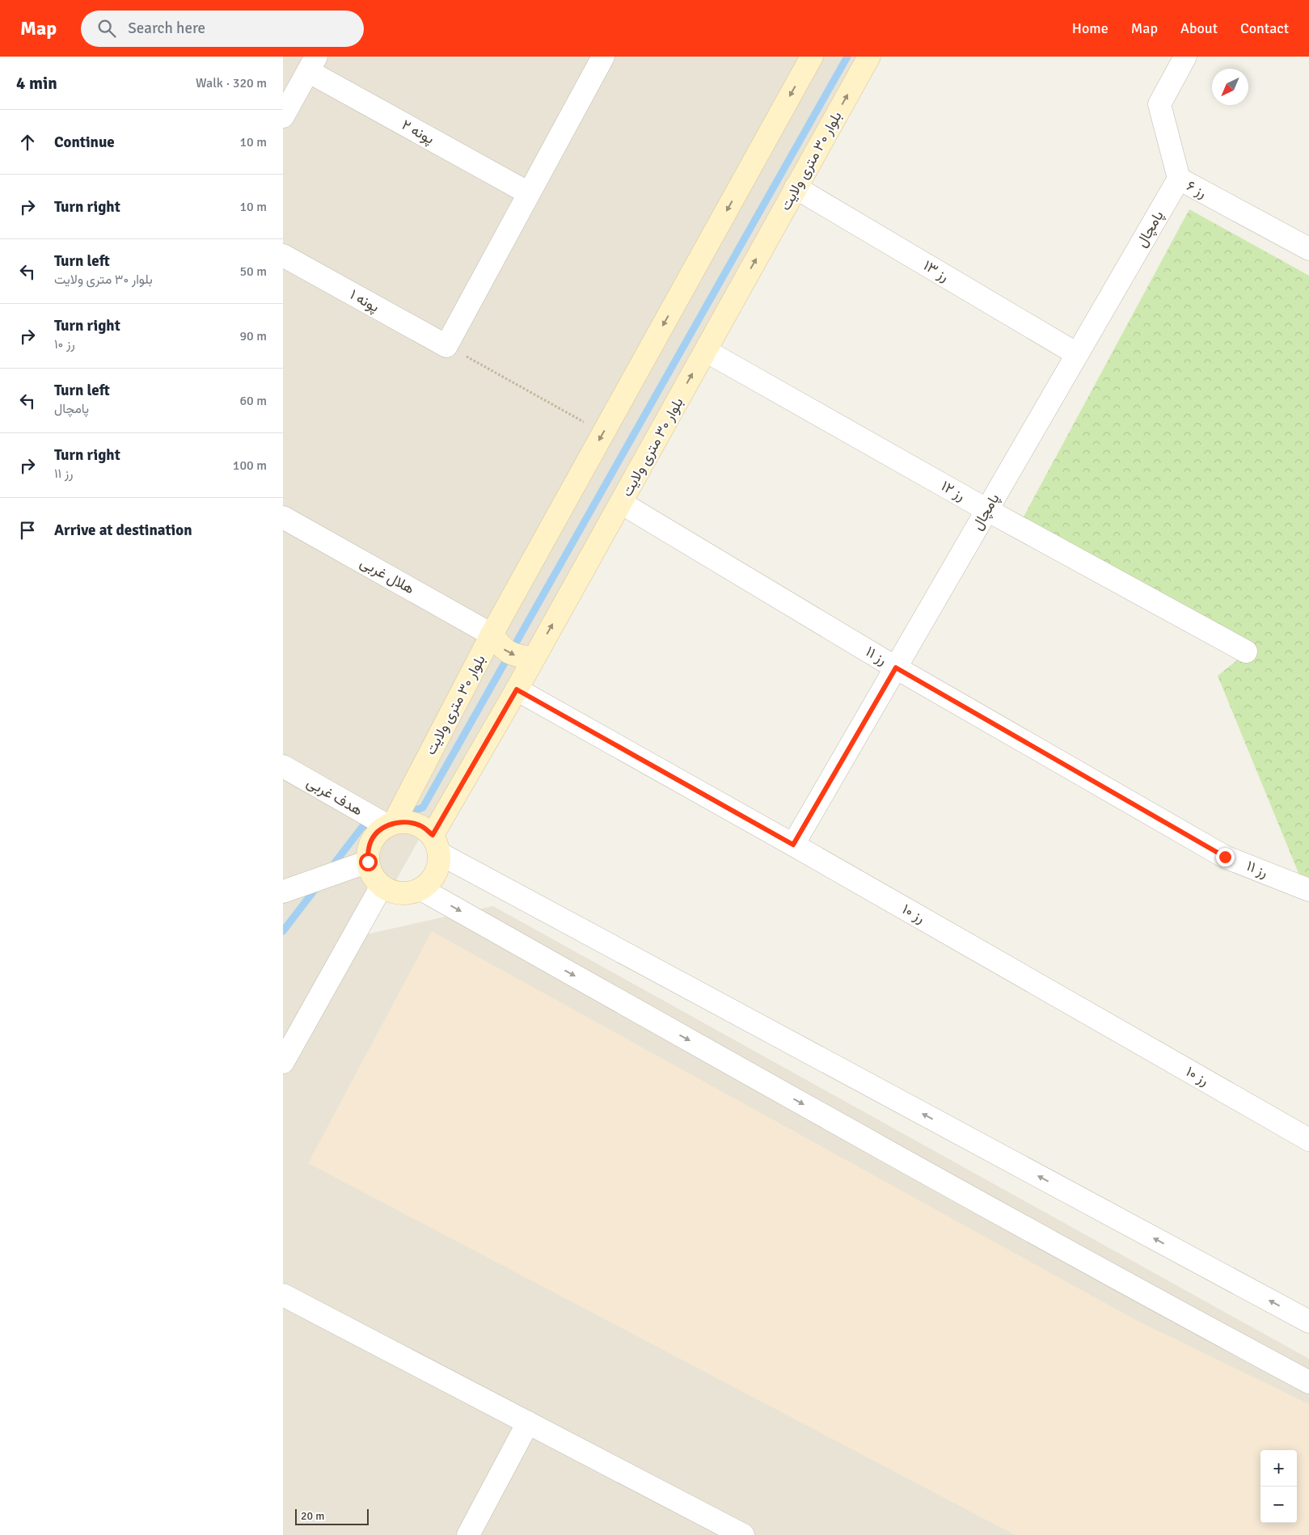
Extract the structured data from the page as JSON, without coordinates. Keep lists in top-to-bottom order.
{
  "streets": {
    "main road": ["بلوار ۳۰ متری ولایت"],
    "street": [
      "پونه ۲",
      "رز ۶",
      "پامچال",
      "رز ۱۳",
      "پونه ۱",
      "رز ۱۲",
      "هلال غربی",
      "رز ۱۱",
      "هدف غربی",
      "رز ۱۰"
    ]
  },
  "crossings": [
    ["بلوار ۳۰ متری ولایت", "رز ۱۳"],
    ["بلوار ۳۰ متری ولایت", "رز ۱۲"],
    ["بلوار ۳۰ متری ولایت", "هلال غربی"],
    ["بلوار ۳۰ متری ولایت", "رز ۱۱"],
    ["بلوار ۳۰ متری ولایت", "هدف غربی"],
    ["بلوار ۳۰ متری ولایت", "رز ۱۰"],
    ["رز ۶", "پامچال"],
    ["پامچال", "رز ۱۳"],
    ["پامچال", "رز ۱۲"],
    ["پامچال", "رز ۱۱"],
    ["پامچال", "رز ۱۰"]
  ],
  "scale_bar": "20 m",
  "north": "bottom left",
  "page": {
    "header": "Map",
    "search": "Search here",
    "nav": [
      "Home",
      "Map",
      "About",
      "Contact"
    ],
    "heading": ["4 min", "Walk · 320 m"],
    "list": [
      ["Continue", "10 m"],
      ["Turn right", "10 m"],
      ["Turn left", "بلوار ۳۰ متری ولایت", "50 m"],
      ["Turn right", "رز ۱۰", "90 m"],
      ["Turn left", "پامچال", "60 m"],
      ["Turn right", "رز ۱۱", "100 m"],
      "Arrive at destination"
    ],
    "map_buttons": ["+", "−"],
    "scale": "20 m"
  }
}
